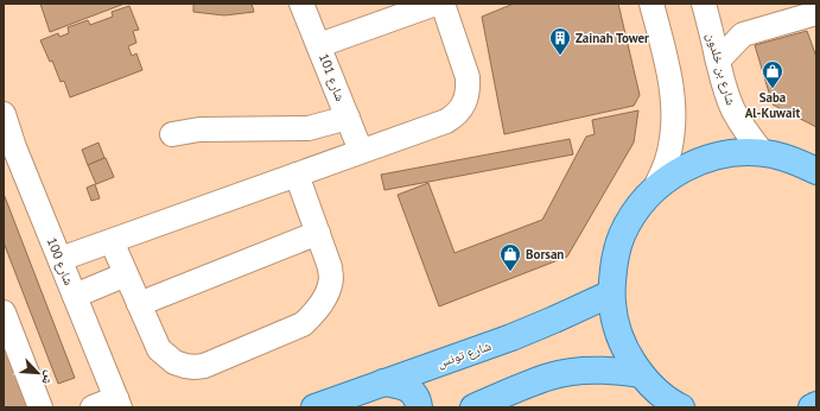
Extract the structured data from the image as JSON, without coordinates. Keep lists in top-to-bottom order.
{
  "streets": {
    "main road": ["شارع تونس"],
    "street": ["شارع بن خلدون", "شارع 101", "شارع 100"]
  },
  "places": {
    "building": ["Zainah Tower"],
    "shop": ["Saba Al-Kuwait", "Borsan"]
  },
  "north": "bottom right"
}
